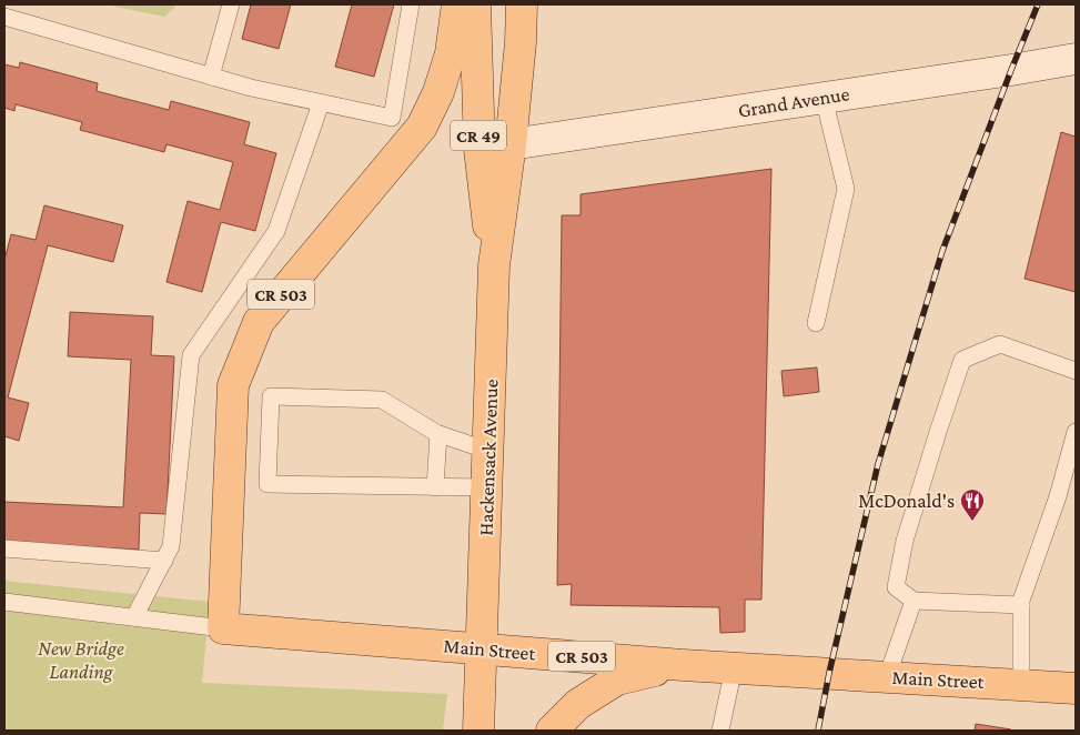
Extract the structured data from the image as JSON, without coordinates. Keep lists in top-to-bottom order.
{
  "streets": {
    "main road": [
      "CR 49",
      "CR 503",
      "Hackensack Avenue",
      "Main Street"
    ],
    "street": ["Grand Avenue"]
  },
  "crossings": [
    ["Grand Avenue", "Hackensack Avenue"],
    ["CR 503", "Main Street"],
    ["Hackensack Avenue", "Main Street"]
  ],
  "parks": ["New Bridge Landing"],
  "places": {
    "restaurant": ["McDonald's"]
  }
}
